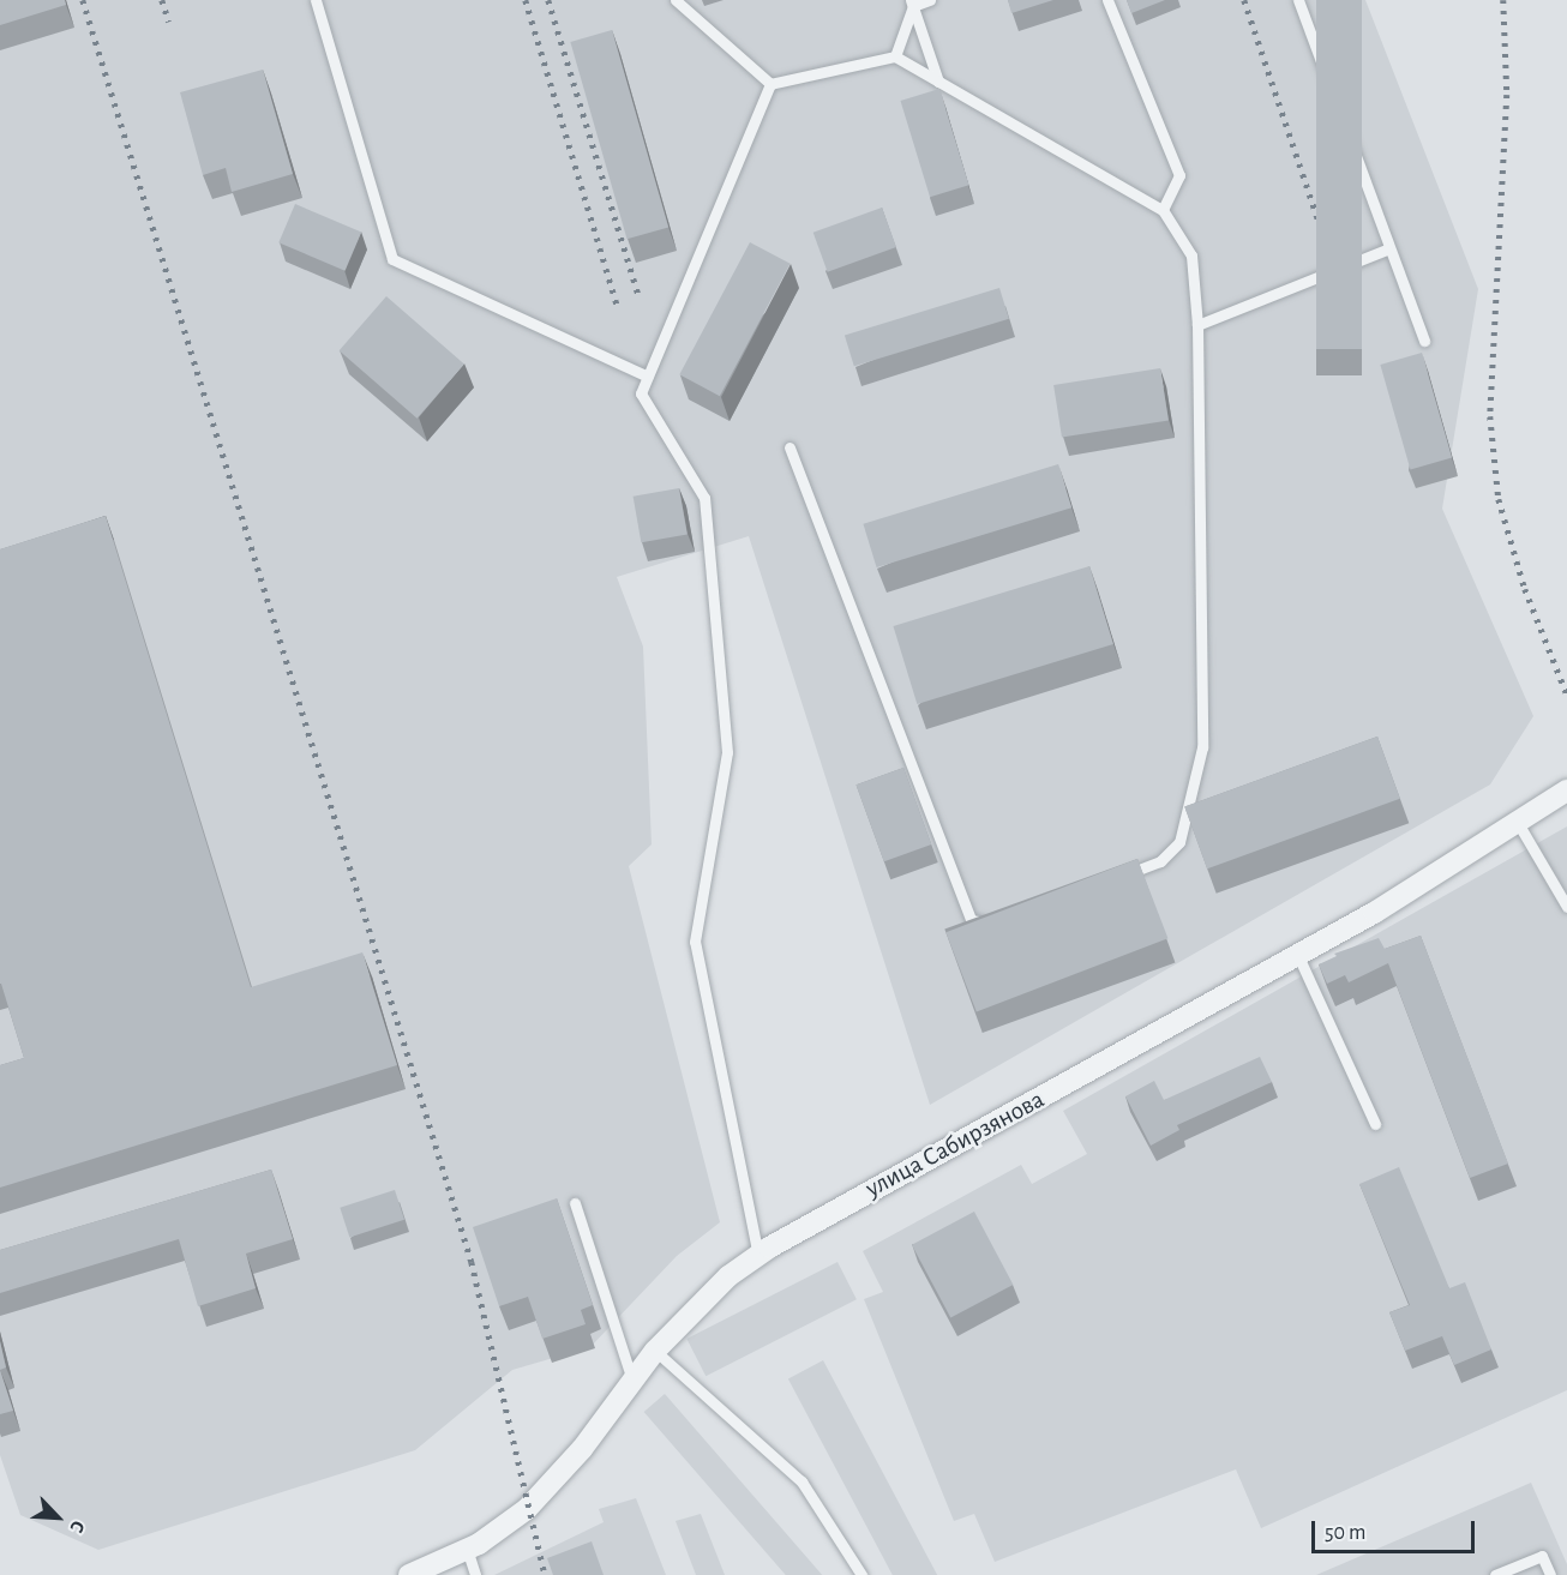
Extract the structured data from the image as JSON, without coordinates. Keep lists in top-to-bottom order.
{
  "streets": {
    "street": ["улица Сабирзянова"]
  },
  "scale_bar": "50 m",
  "north": "bottom right"
}
